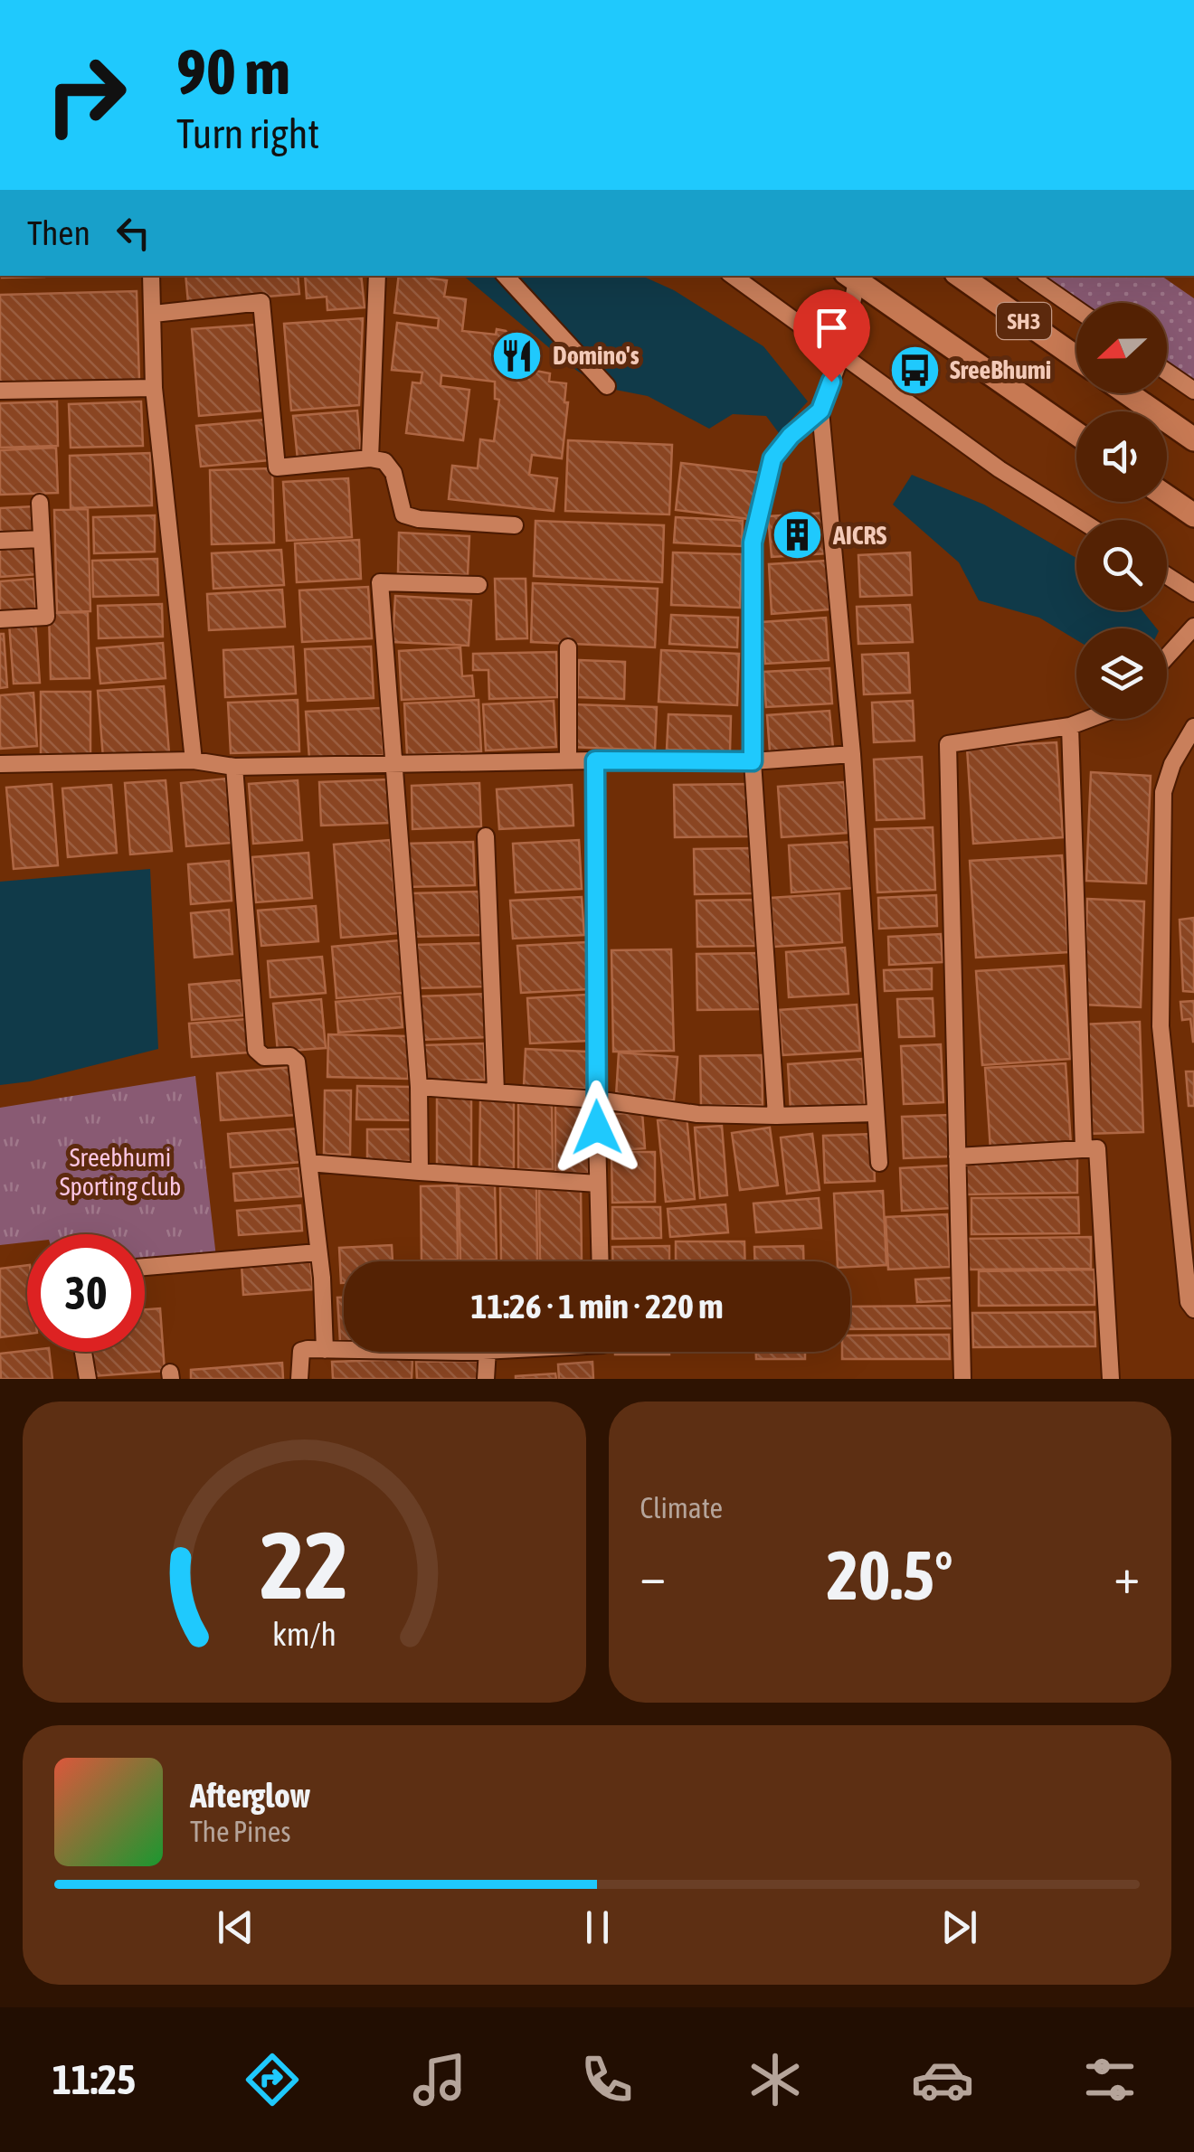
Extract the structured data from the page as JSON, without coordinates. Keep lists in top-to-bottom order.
{
  "streets": {
    "main road": ["SH3"]
  },
  "parks": ["Sreebhumi Sporting club"],
  "places": {
    "restaurant": ["Domino's"],
    "bus stop": ["SreeBhumi"],
    "building": ["AICRS"]
  },
  "north": "left",
  "page": {
    "turn": ["90 m", "Turn right"],
    "then": "Then",
    "limit": "30",
    "trip": "11:26 · 1 min · 220 m",
    "tile": "Climate",
    "heat": ["−", "20.5°", "+"],
    "song": ["Afterglow", "The Pines"],
    "tabs": "11:25",
    "gauge": ["22", "km/h"]
  }
}
